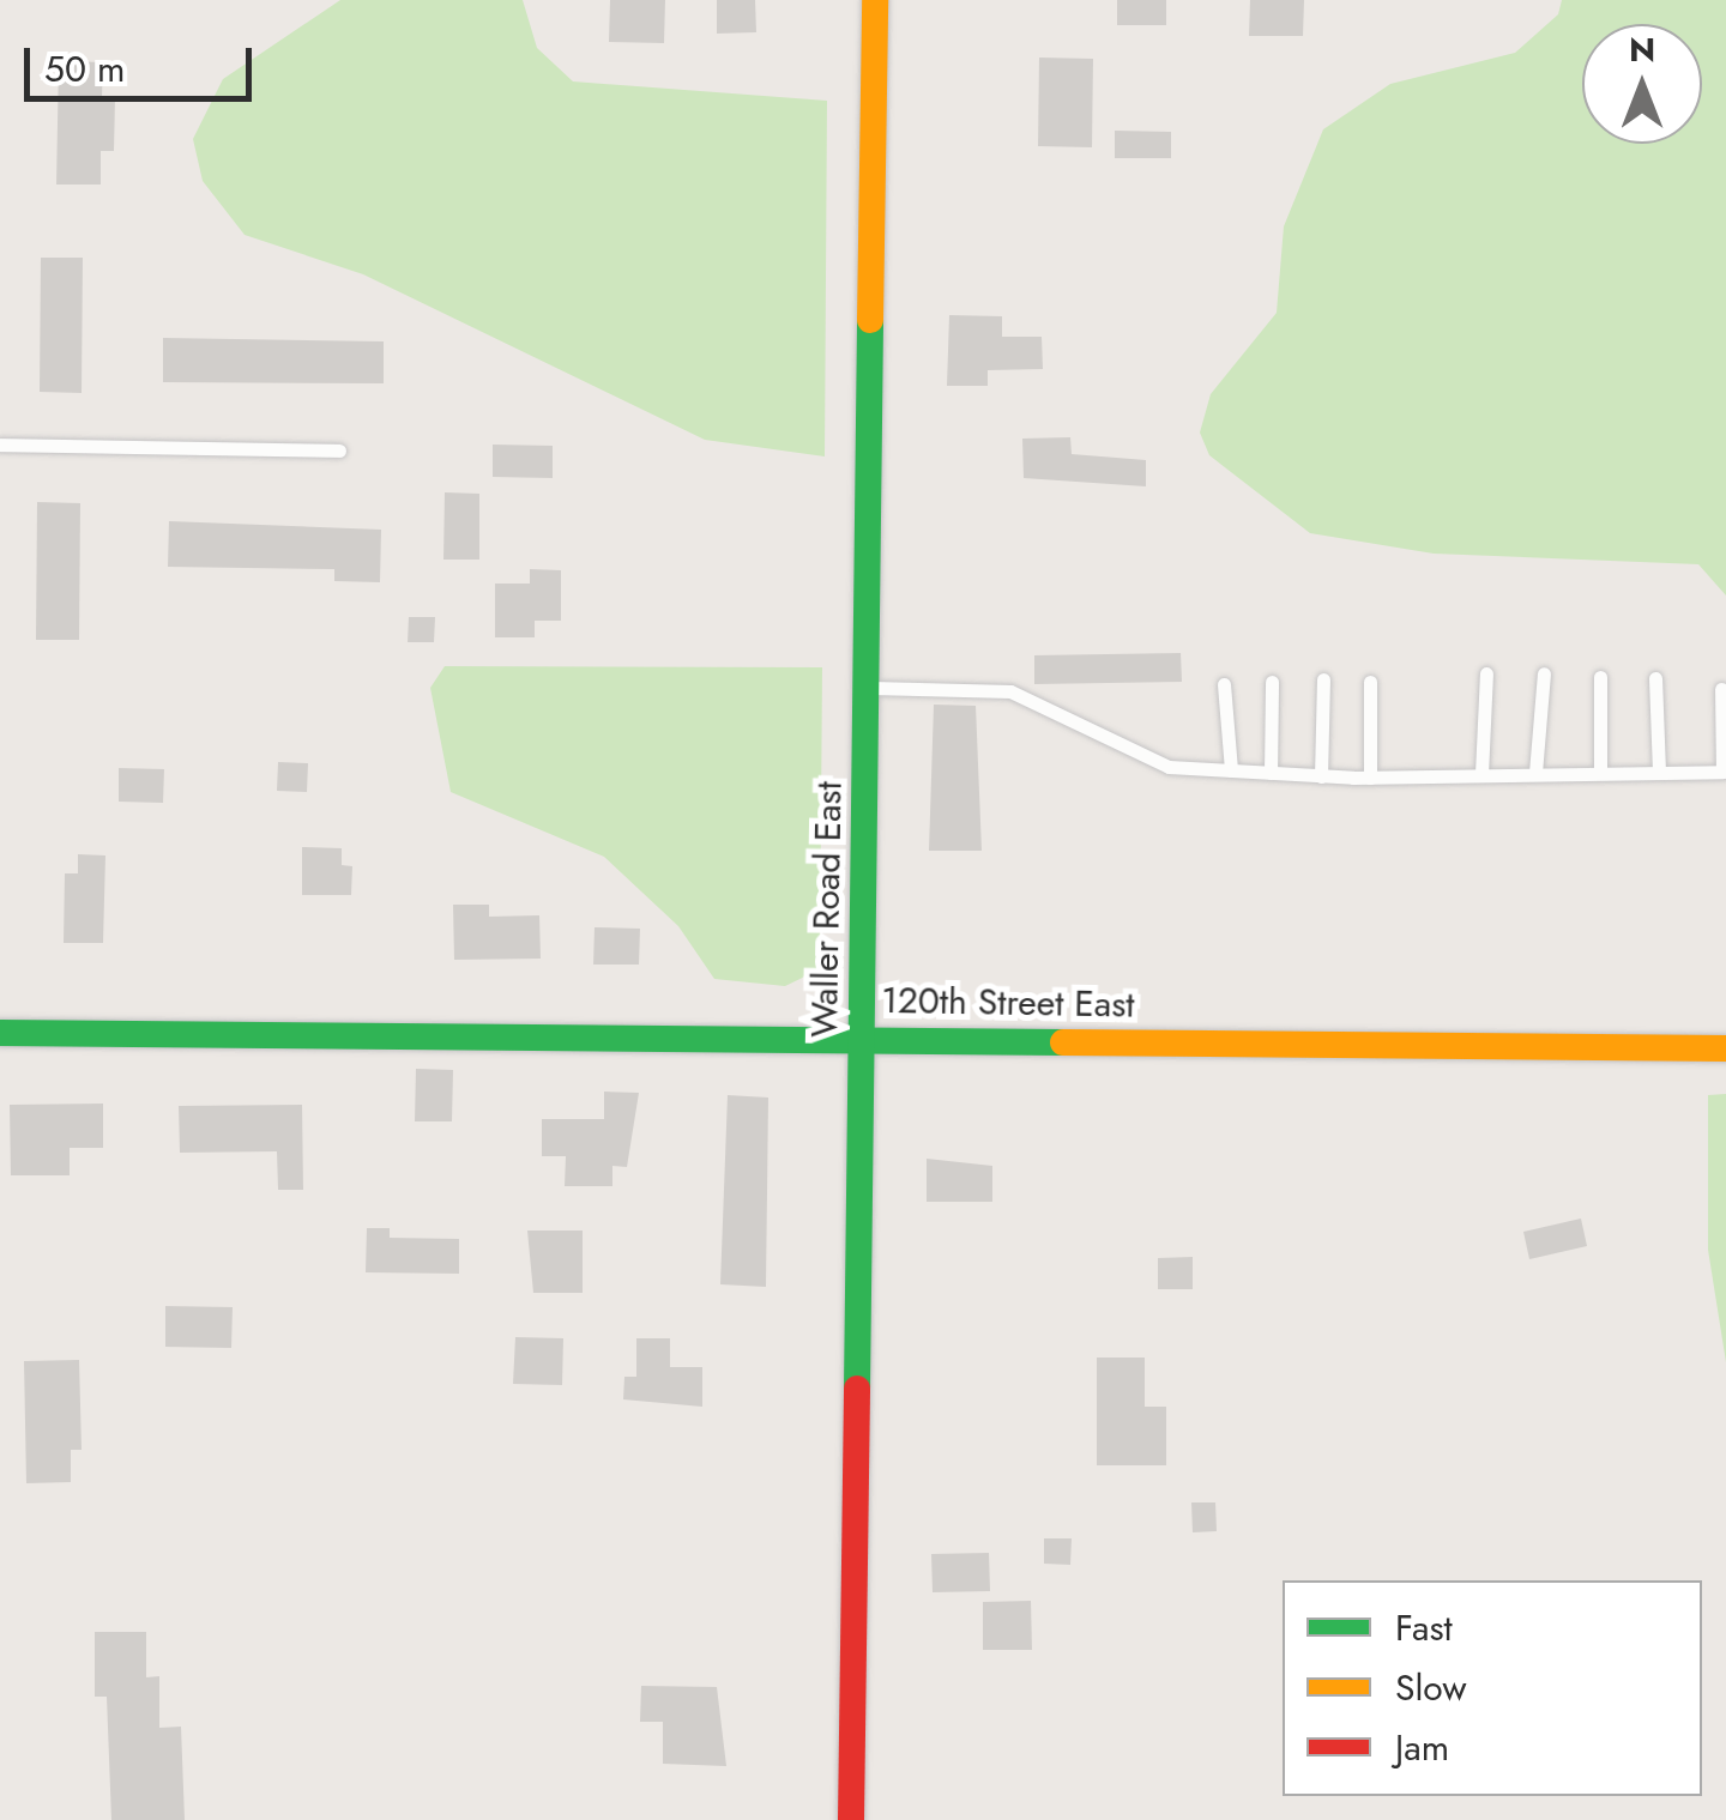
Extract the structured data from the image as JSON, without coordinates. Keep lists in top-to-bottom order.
{
  "streets": {
    "street": ["Waller Road East", "120th Street East"]
  },
  "crossings": [
    ["Waller Road East", "120th Street East"]
  ],
  "legend": ["Fast", "Slow", "Jam"],
  "scale_bar": "50 m",
  "north": "top"
}
